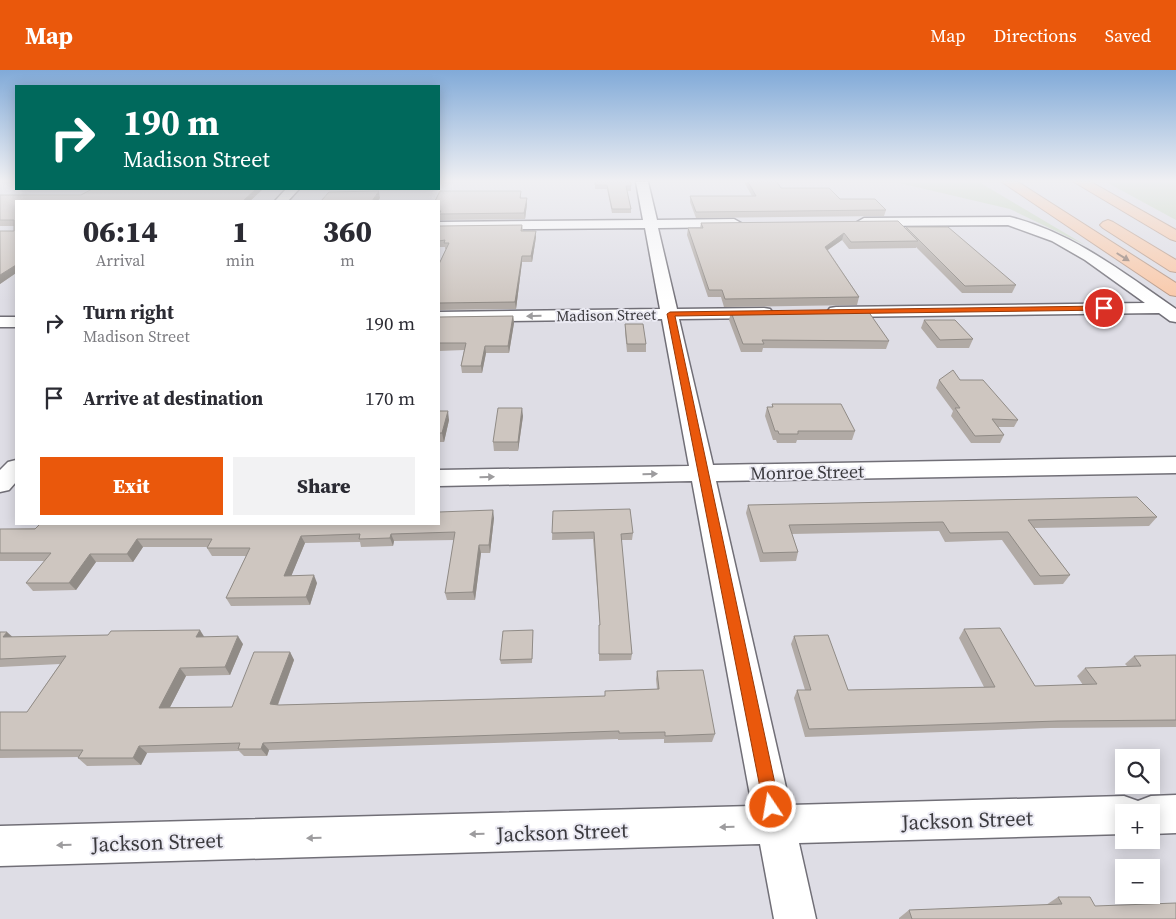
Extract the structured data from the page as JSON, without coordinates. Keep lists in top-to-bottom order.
{
  "streets": {
    "street": ["Madison Street", "Monroe Street", "Jackson Street"]
  },
  "one_way": ["Monroe Street", "Jackson Street"],
  "page": {
    "header": "Map",
    "nav": ["Map", "Directions", "Saved"],
    "turn": ["190 m", "Madison Street"],
    "eta": [
      "06:14",
      "Arrival",
      "1",
      "min",
      "360",
      "m"
    ],
    "list": [
      {
        "name": "Turn right",
        "note": "Madison Street",
        "value": "190 m"
      },
      {
        "name": "Arrive at destination",
        "value": "170 m"
      }
    ],
    "buttons": ["Exit", "Share"],
    "map_buttons": ["+", "−"]
  }
}
